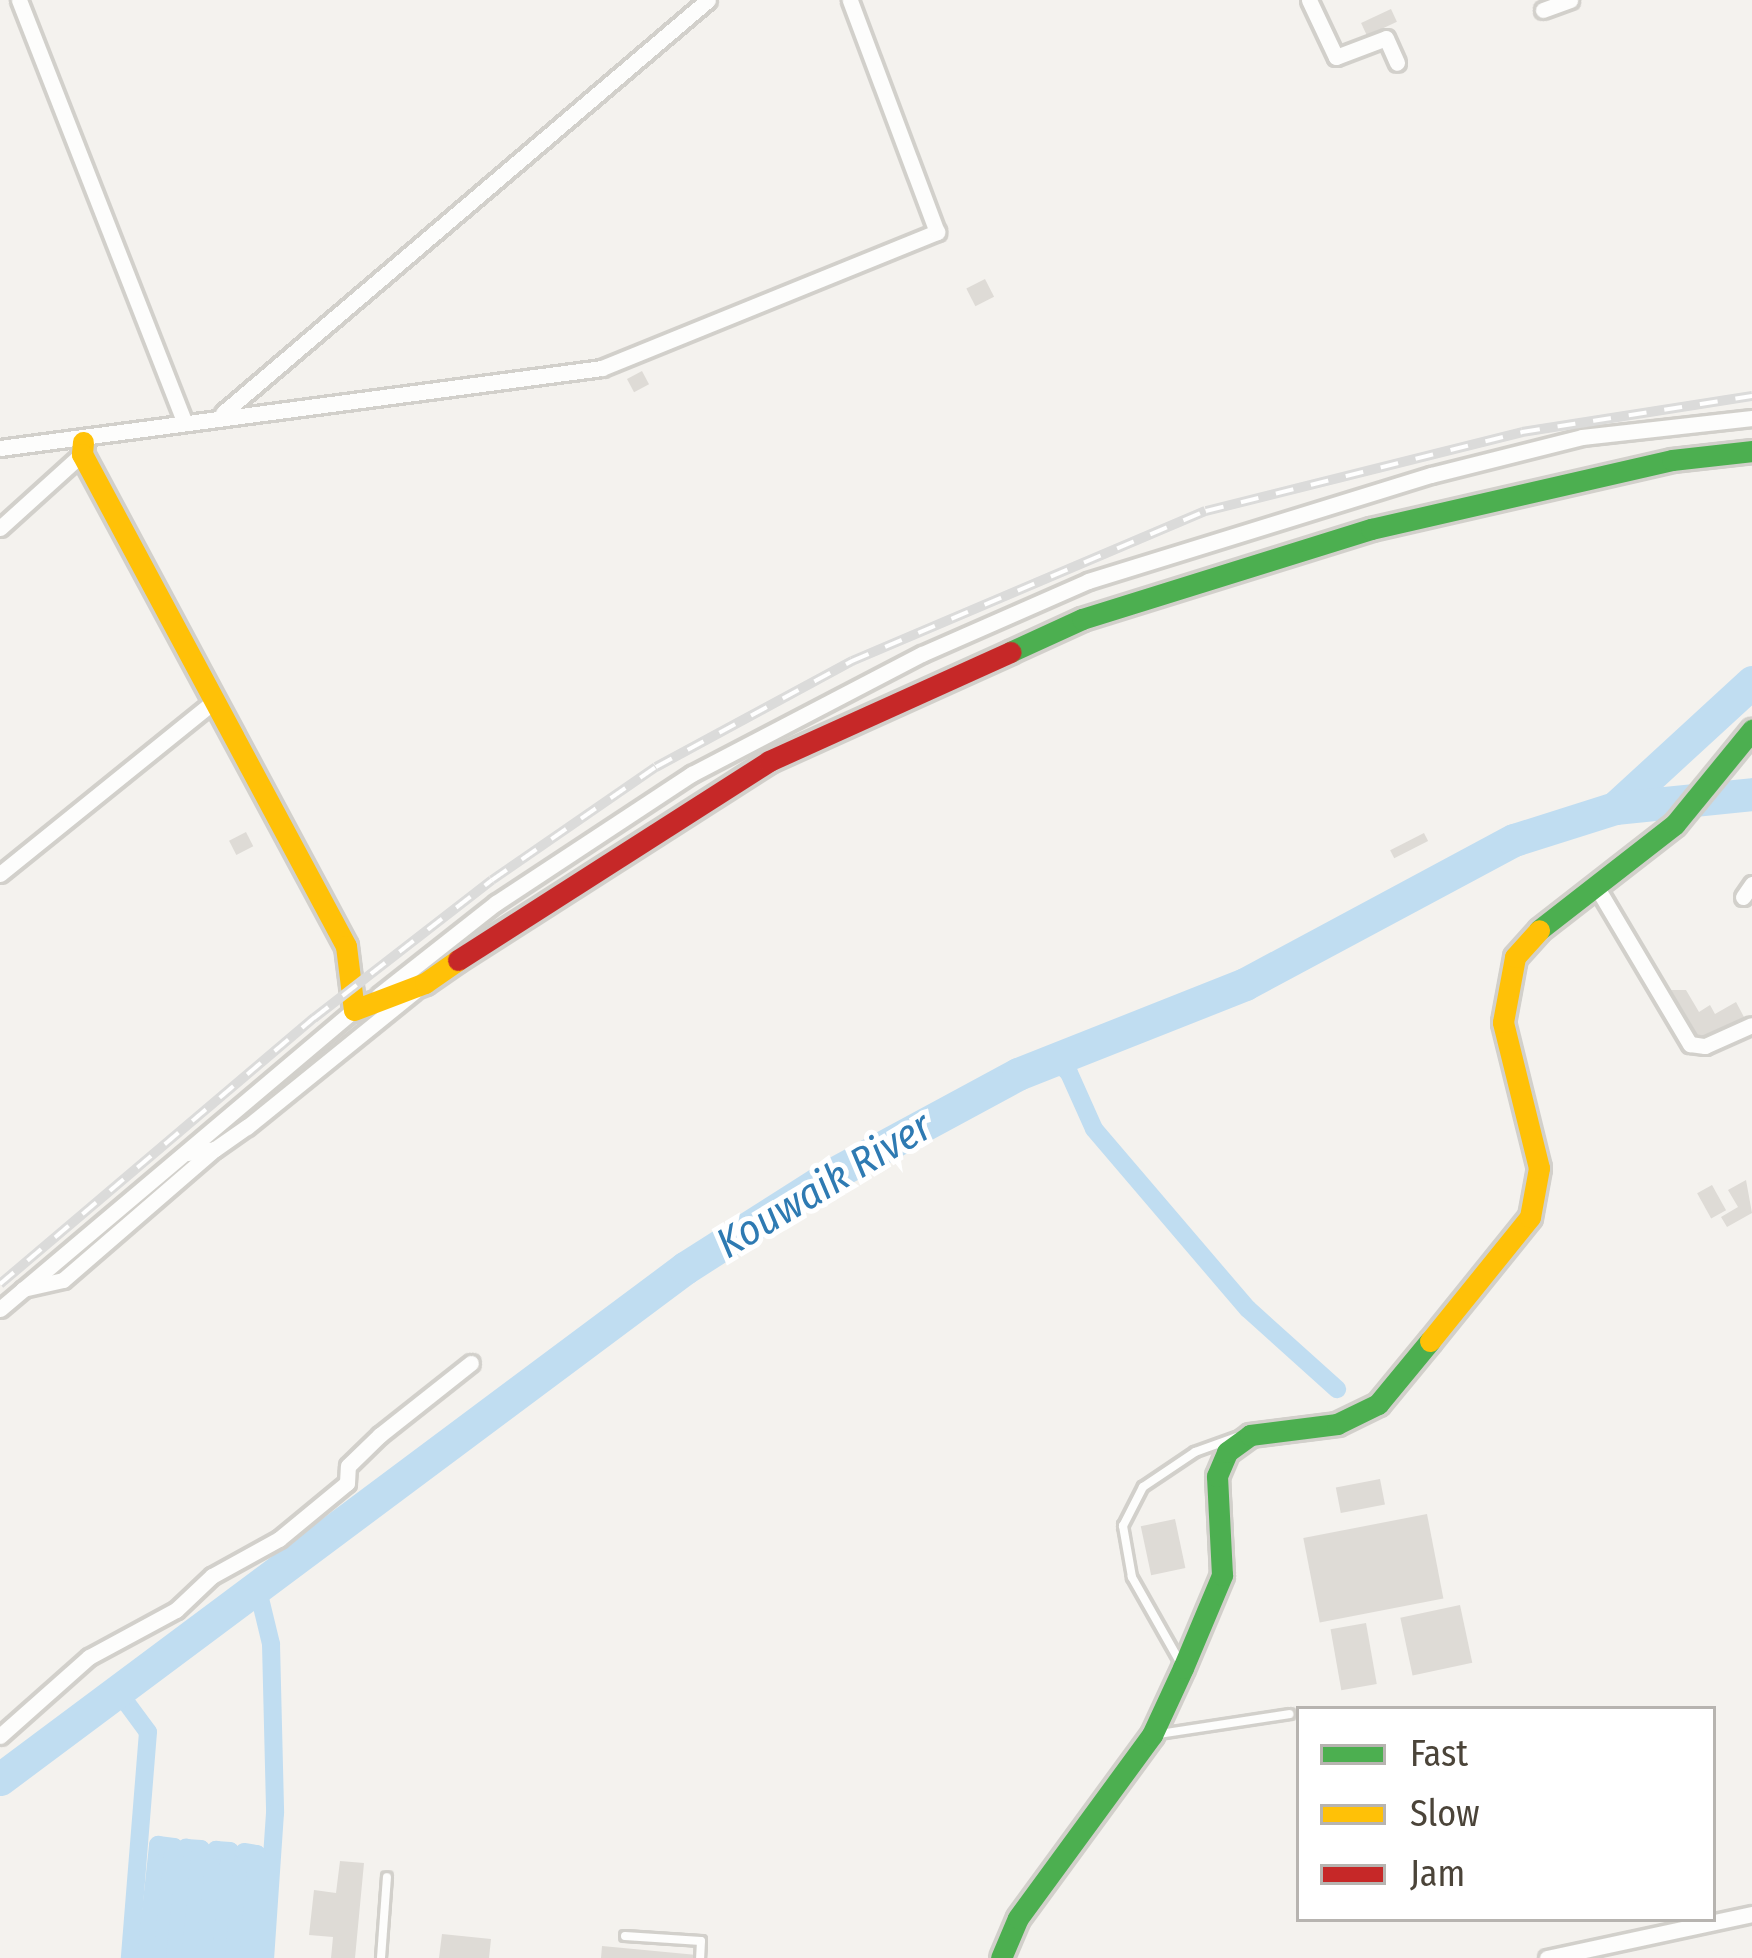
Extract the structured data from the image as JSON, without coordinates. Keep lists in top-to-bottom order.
{
  "water": ["Kouwaik River"],
  "legend": ["Fast", "Slow", "Jam"]
}
